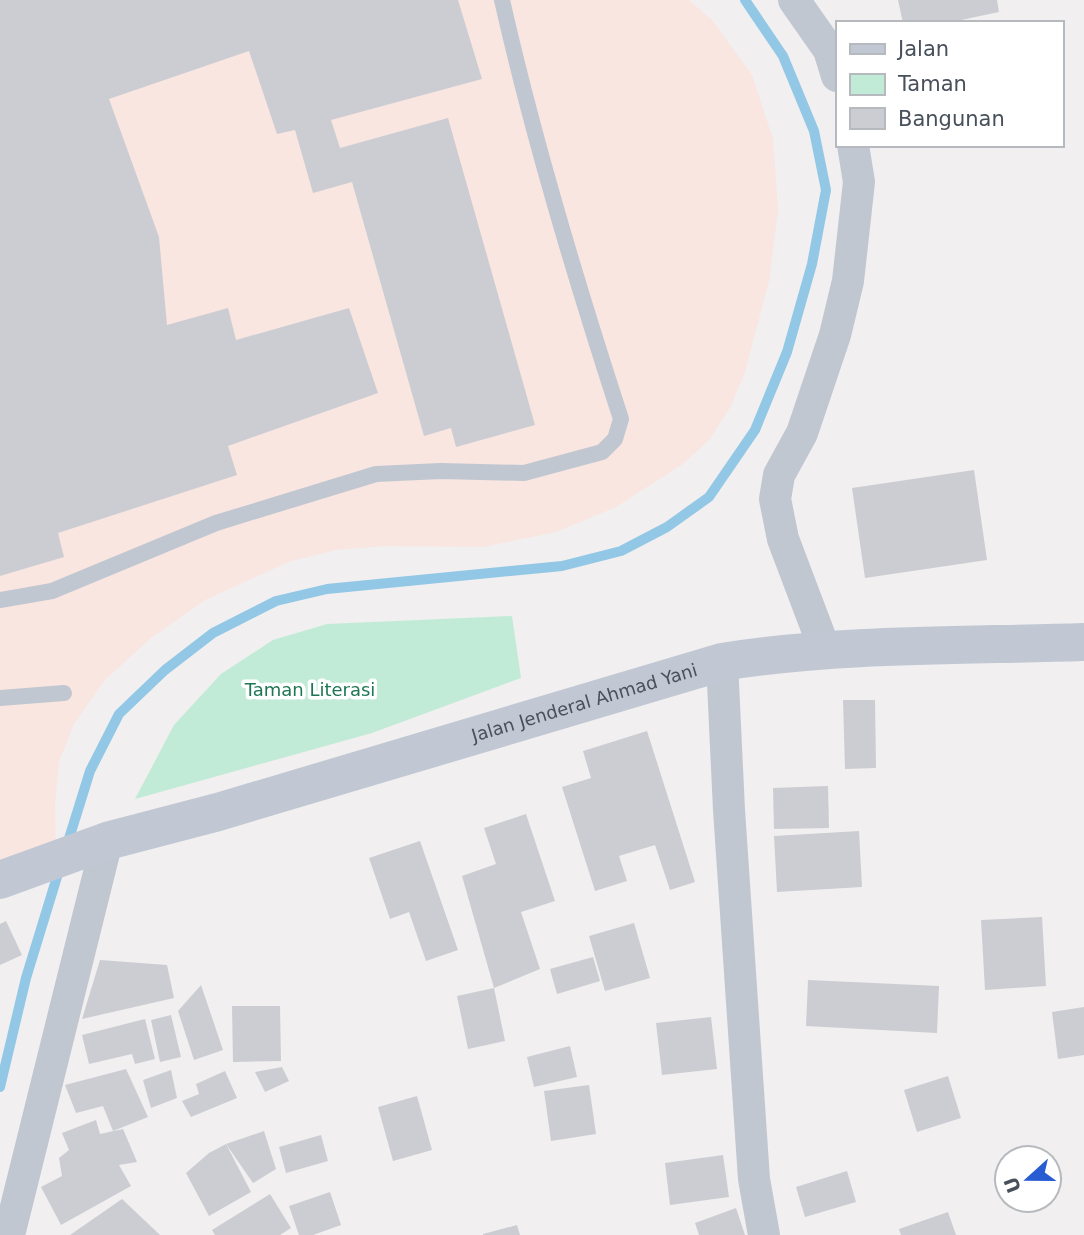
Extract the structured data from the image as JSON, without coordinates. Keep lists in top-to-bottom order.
{
  "streets": {
    "main road": ["Jalan Jenderal Ahmad Yani"]
  },
  "parks": ["Taman Literasi"],
  "legend": ["Jalan", "Taman", "Bangunan"],
  "north": "left"
}
